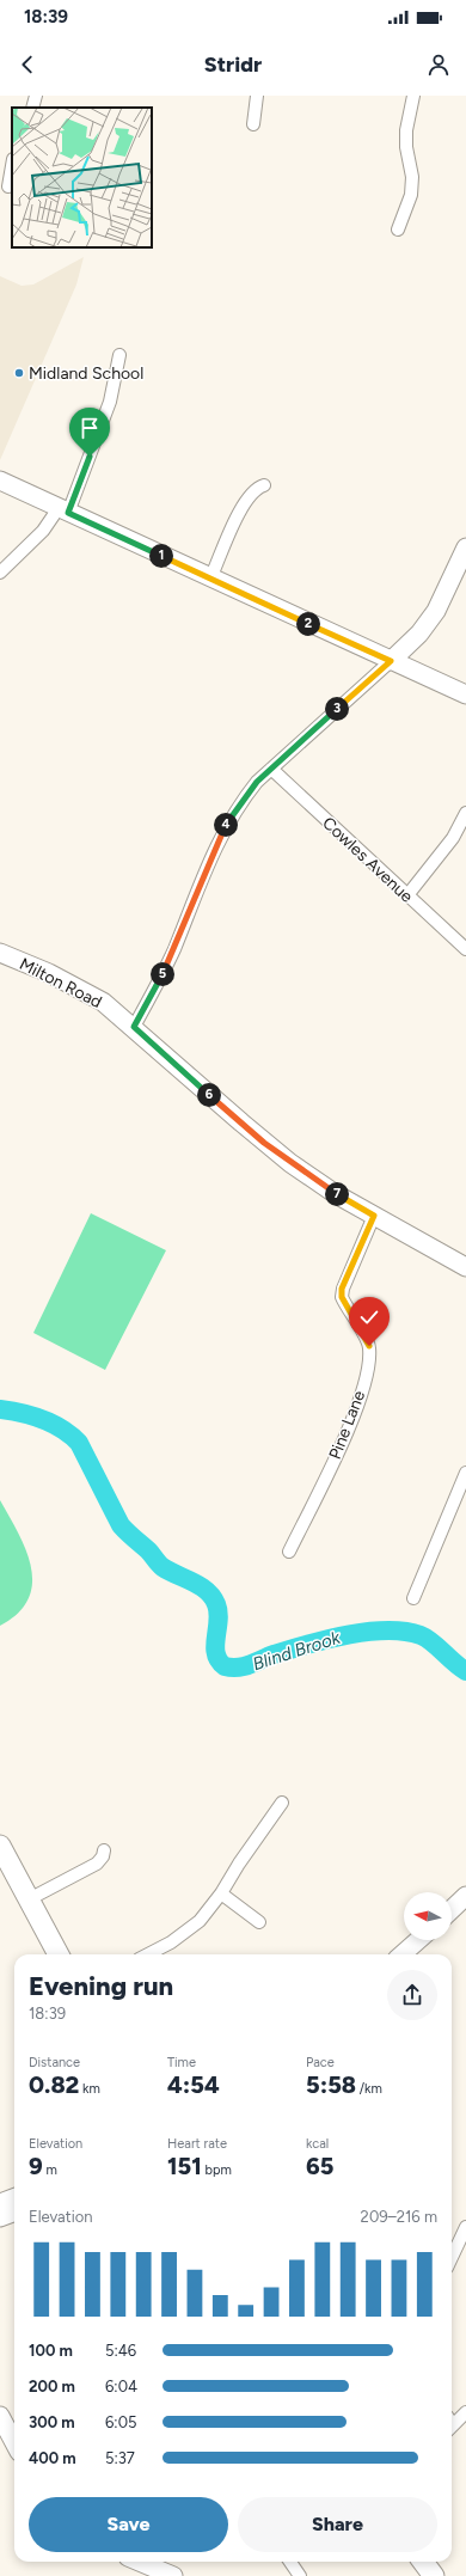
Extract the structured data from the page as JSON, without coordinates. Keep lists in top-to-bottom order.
{
  "streets": {
    "street": ["Cowles Avenue", "Milton Road", "Pine Lane"]
  },
  "crossings": [
    ["Milton Road", "Pine Lane"]
  ],
  "water": ["Blind Brook"],
  "places": ["Midland School"],
  "north": "left",
  "page": {
    "status": "18:39",
    "header": "Stridr",
    "pins": [
      "1",
      "2",
      "3",
      "4",
      "5",
      "6",
      "7"
    ],
    "heading": ["Evening run", "18:39"],
    "stats": [
      ["Distance", "0.82 km"],
      ["Time", "4:54"],
      ["Pace", "5:58 /km"],
      ["Elevation", "9 m"],
      ["Heart rate", "151 bpm"],
      ["kcal", "65"]
    ],
    "chart": ["Elevation", "209–216 m"],
    "list": [
      {
        "name": "100 m",
        "note": "5:46"
      },
      {
        "name": "200 m",
        "note": "6:04"
      },
      {
        "name": "300 m",
        "note": "6:05"
      },
      {
        "name": "400 m",
        "note": "5:37"
      }
    ],
    "buttons": ["Save", "Share"]
  }
}
